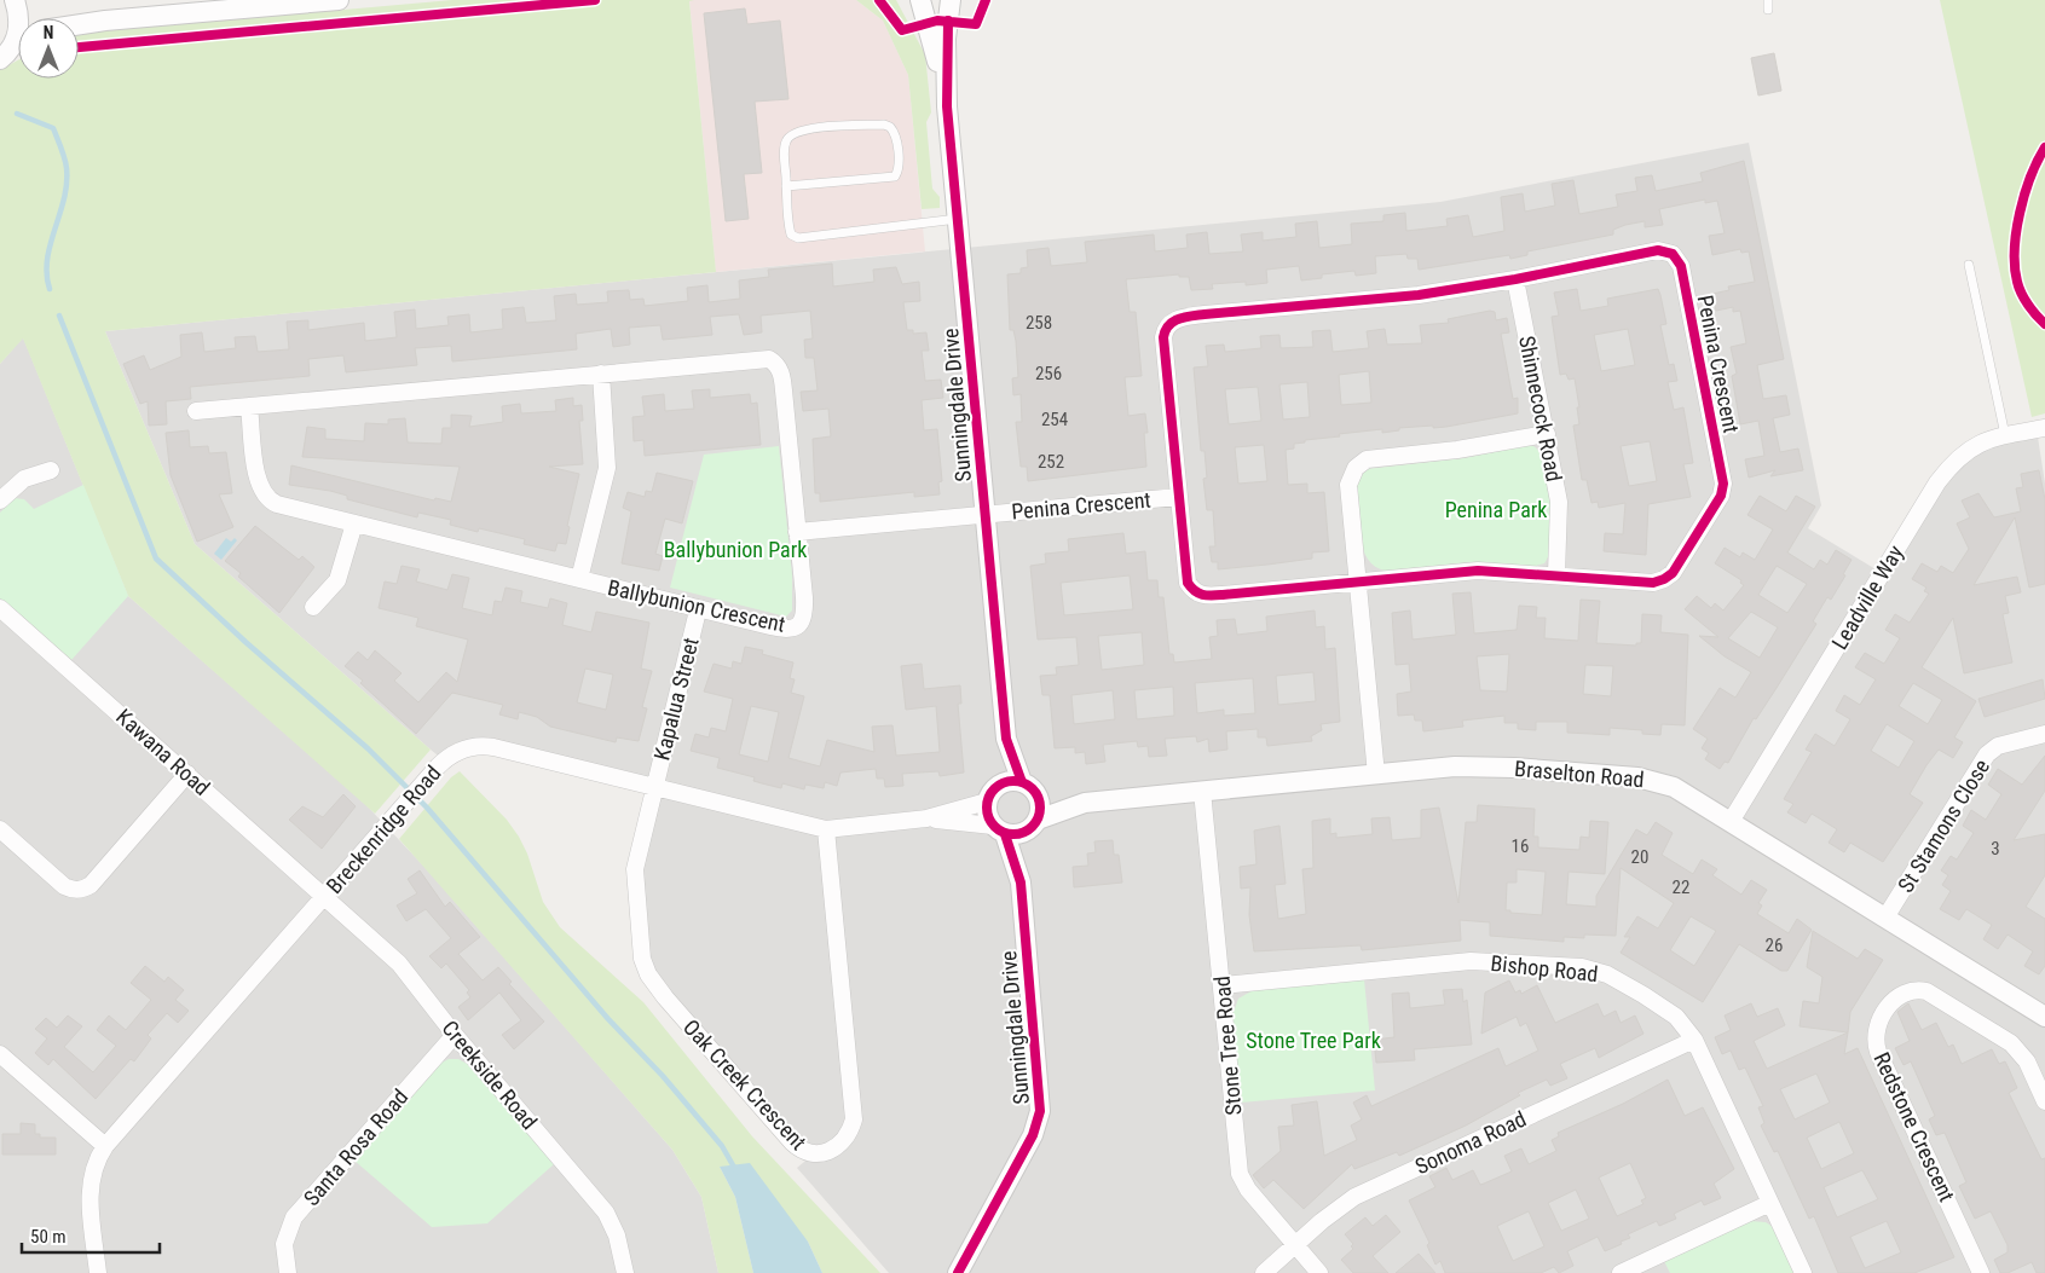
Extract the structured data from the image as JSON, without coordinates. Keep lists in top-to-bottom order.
{
  "streets": {
    "street": [
      "Penina Crescent",
      "Sunningdale Drive",
      "Shinnecock Road",
      "Leadville Way",
      "Ballybunion Crescent",
      "Kapalua Street",
      "Kawana Road",
      "Braselton Road",
      "St Stamons Close",
      "Breckenridge Road",
      "Bishop Road",
      "Stone Tree Road",
      "Creekside Road",
      "Oak Creek Crescent",
      "Redstone Crescent",
      "Sonoma Road",
      "Santa Rosa Road"
    ]
  },
  "crossings": [
    ["Penina Crescent", "Sunningdale Drive"],
    ["Penina Crescent", "Shinnecock Road"],
    ["Penina Crescent", "Ballybunion Crescent"],
    ["Sunningdale Drive", "Braselton Road"],
    ["Sunningdale Drive", "Breckenridge Road"],
    ["Leadville Way", "Braselton Road"],
    ["Ballybunion Crescent", "Kapalua Street"],
    ["Kapalua Street", "Breckenridge Road"],
    ["Kapalua Street", "Oak Creek Crescent"],
    ["Kawana Road", "Breckenridge Road"],
    ["Kawana Road", "Creekside Road"],
    ["Braselton Road", "St Stamons Close"],
    ["Braselton Road", "Breckenridge Road"],
    ["Braselton Road", "Stone Tree Road"],
    ["Breckenridge Road", "Creekside Road"],
    ["Breckenridge Road", "Oak Creek Crescent"],
    ["Bishop Road", "Stone Tree Road"],
    ["Bishop Road", "Sonoma Road"],
    ["Stone Tree Road", "Sonoma Road"],
    ["Creekside Road", "Santa Rosa Road"]
  ],
  "parks": ["Penina Park", "Ballybunion Park", "Stone Tree Park"],
  "house_numbers": [
    "258",
    "256",
    "254",
    "252",
    "16",
    "3",
    "20",
    "22",
    "26"
  ],
  "scale_bar": "50 m",
  "north": "top"
}
